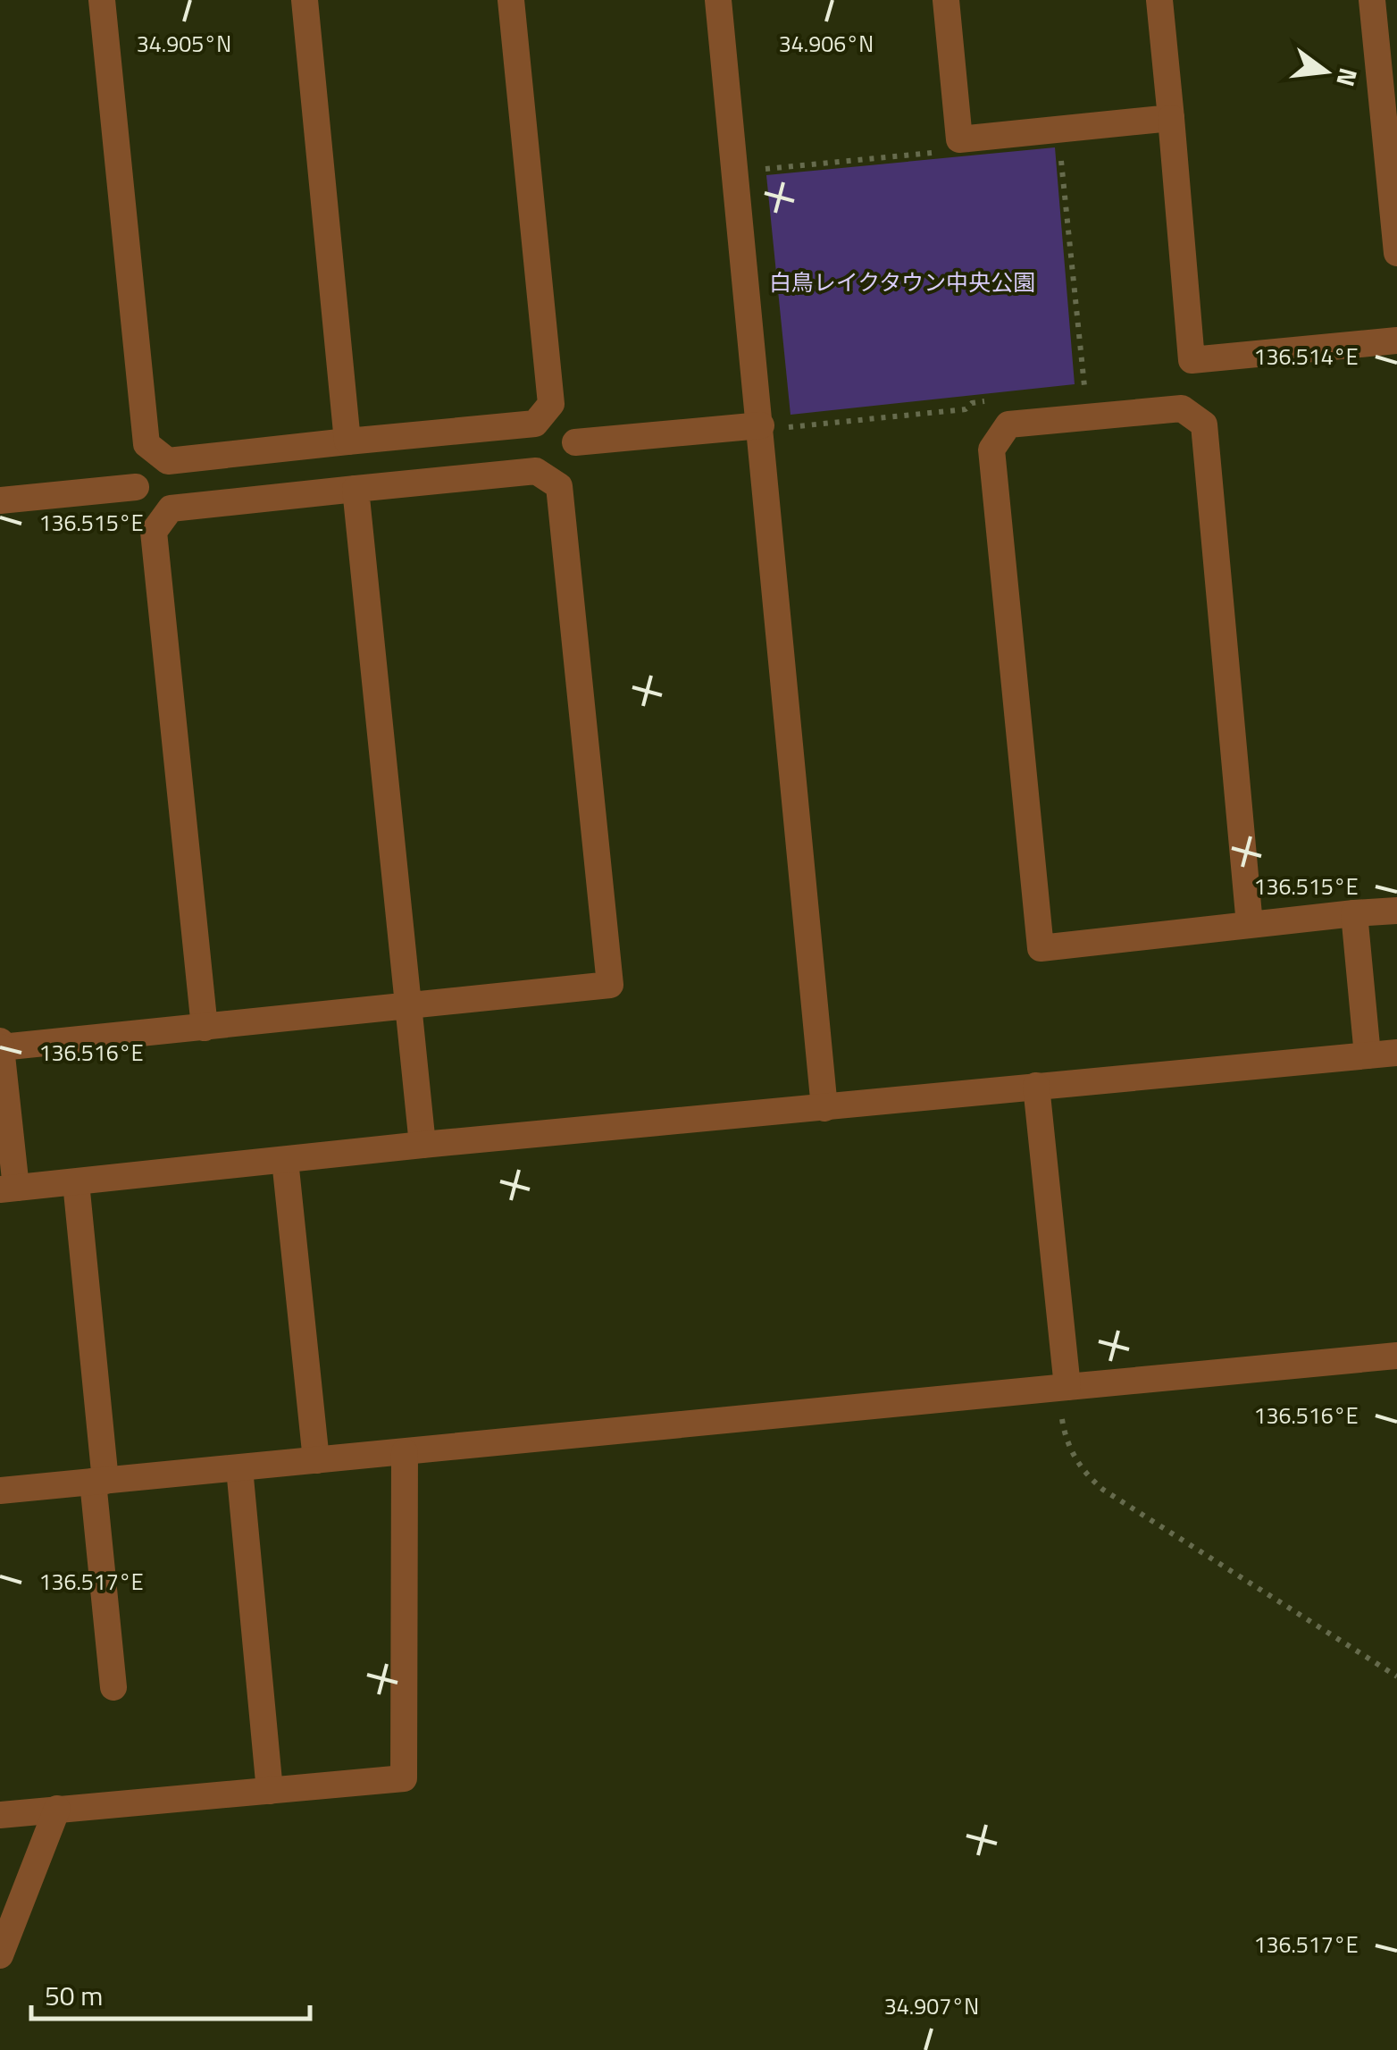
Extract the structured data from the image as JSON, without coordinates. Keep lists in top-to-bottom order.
{
  "parks": ["白鳥レイクタウン中央公園"],
  "scale_bar": "50 m",
  "north": "right",
  "coordinates": [
    "34.905°N",
    "34.906°N",
    "136.514°E",
    "136.515°E",
    "136.516°E",
    "136.517°E",
    "34.907°N"
  ]
}
